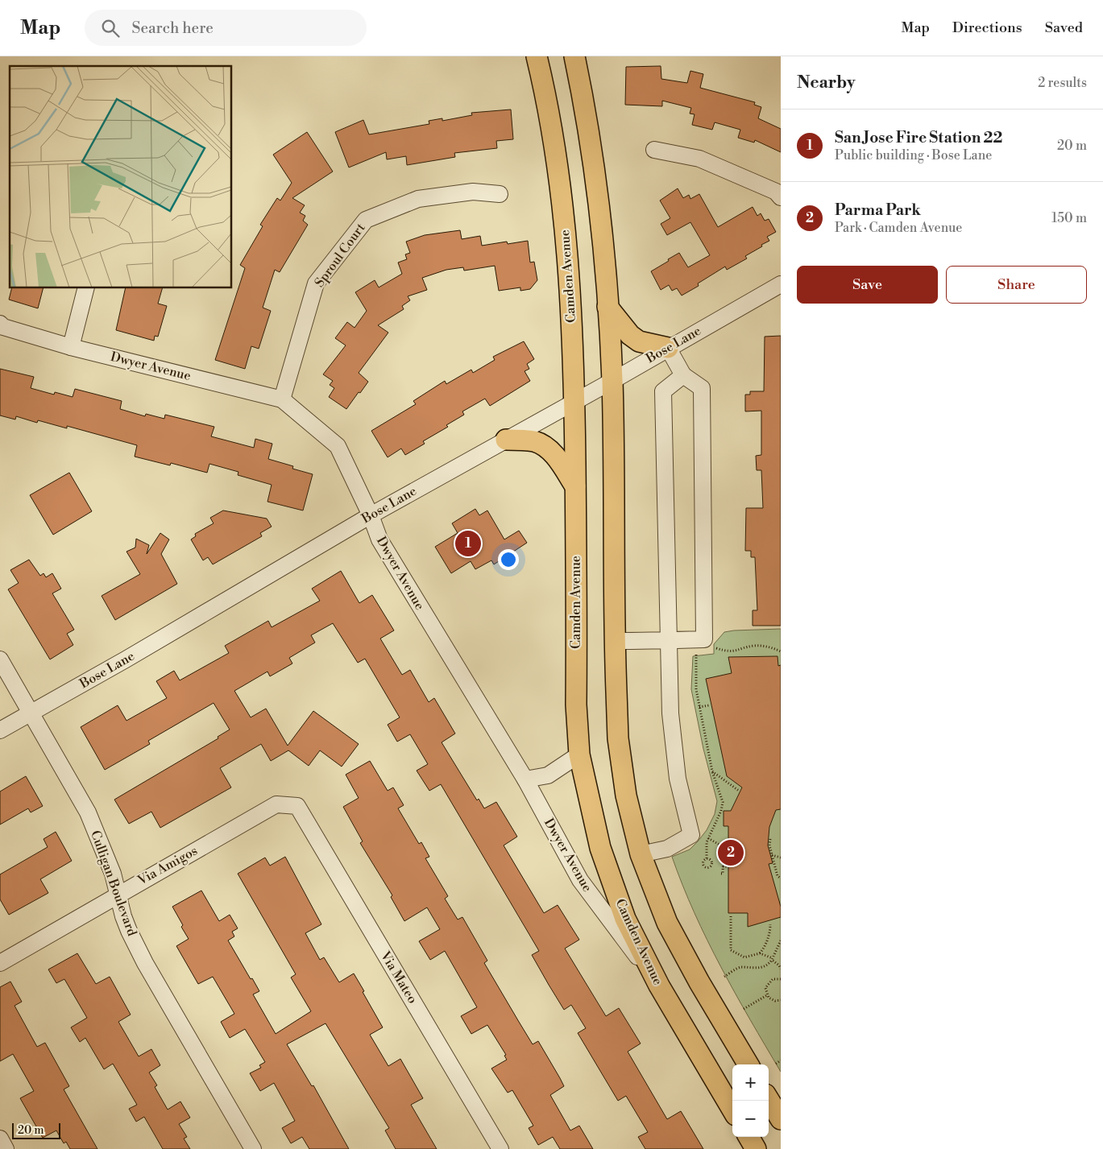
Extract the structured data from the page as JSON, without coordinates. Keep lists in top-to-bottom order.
{
  "streets": {
    "main road": ["Camden Avenue"],
    "street": [
      "Sproul Court",
      "Bose Lane",
      "Dwyer Avenue",
      "Via Amigos",
      "Culligan Boulevard",
      "Via Mateo"
    ]
  },
  "crossings": [
    ["Sproul Court", "Dwyer Avenue"],
    ["Camden Avenue", "Bose Lane"],
    ["Camden Avenue", "Dwyer Avenue"],
    ["Bose Lane", "Dwyer Avenue"],
    ["Bose Lane", "Culligan Boulevard"],
    ["Via Amigos", "Culligan Boulevard"],
    ["Via Amigos", "Via Mateo"]
  ],
  "scale_bar": "20 m",
  "page": {
    "header": "Map",
    "search": "Search here",
    "nav": ["Map", "Directions", "Saved"],
    "heading": ["Nearby", "2 results"],
    "list": [
      {
        "mark": "1",
        "name": "San Jose Fire Station 22",
        "note": "Public building · Bose Lane",
        "value": "20 m"
      },
      {
        "mark": "2",
        "name": "Parma Park",
        "note": "Park · Camden Avenue",
        "value": "150 m"
      }
    ],
    "buttons": ["Save", "Share"],
    "pins": ["1", "2"],
    "map_buttons": ["+", "−"],
    "scale": "20 m"
  }
}
